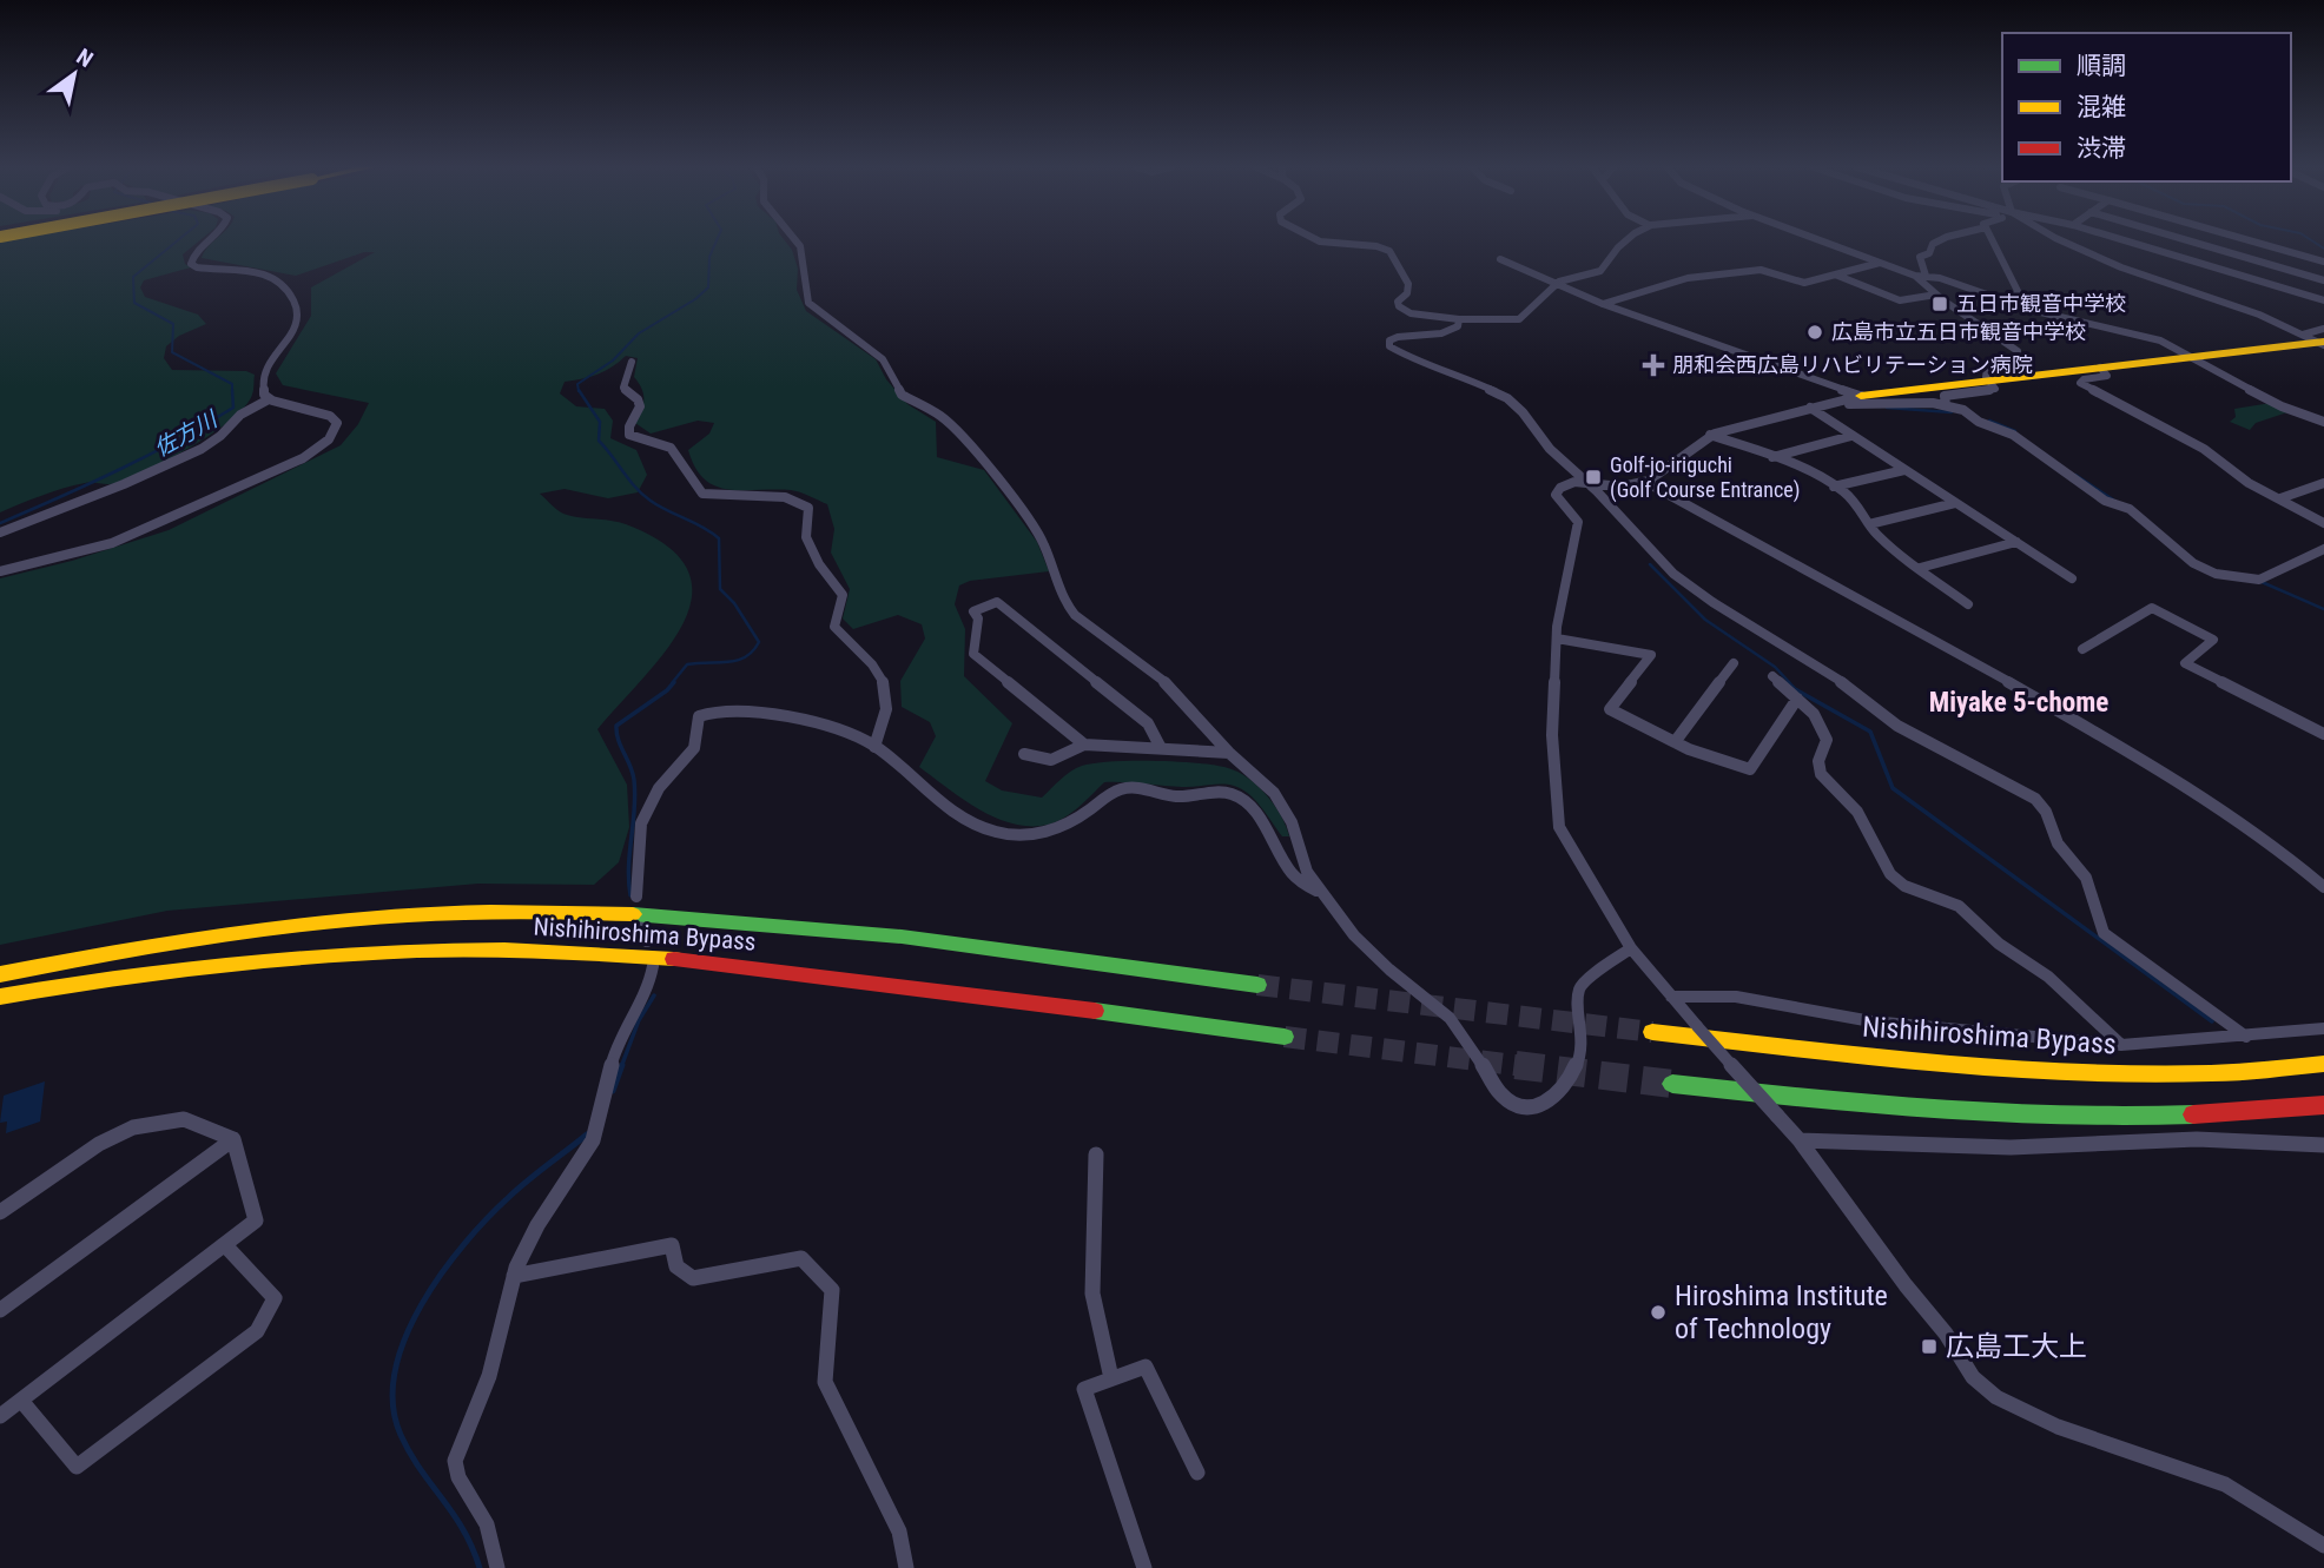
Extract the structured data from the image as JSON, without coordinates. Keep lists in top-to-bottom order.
{
  "streets": {
    "main road": ["Nishihiroshima Bypass"]
  },
  "districts": ["Miyake 5-chome"],
  "water": ["佐方川"],
  "places": {
    "transit": ["五日市観音中学校", "Golf-jo-iriguchi (Golf Course Entrance)", "広島工大上"],
    "other": ["広島市立五日市観音中学校", "Hiroshima Institute of Technology"],
    "health": ["朋和会西広島リハビリテーション病院"]
  },
  "legend": ["順調", "混雑", "渋滞"],
  "north": "top right"
}
